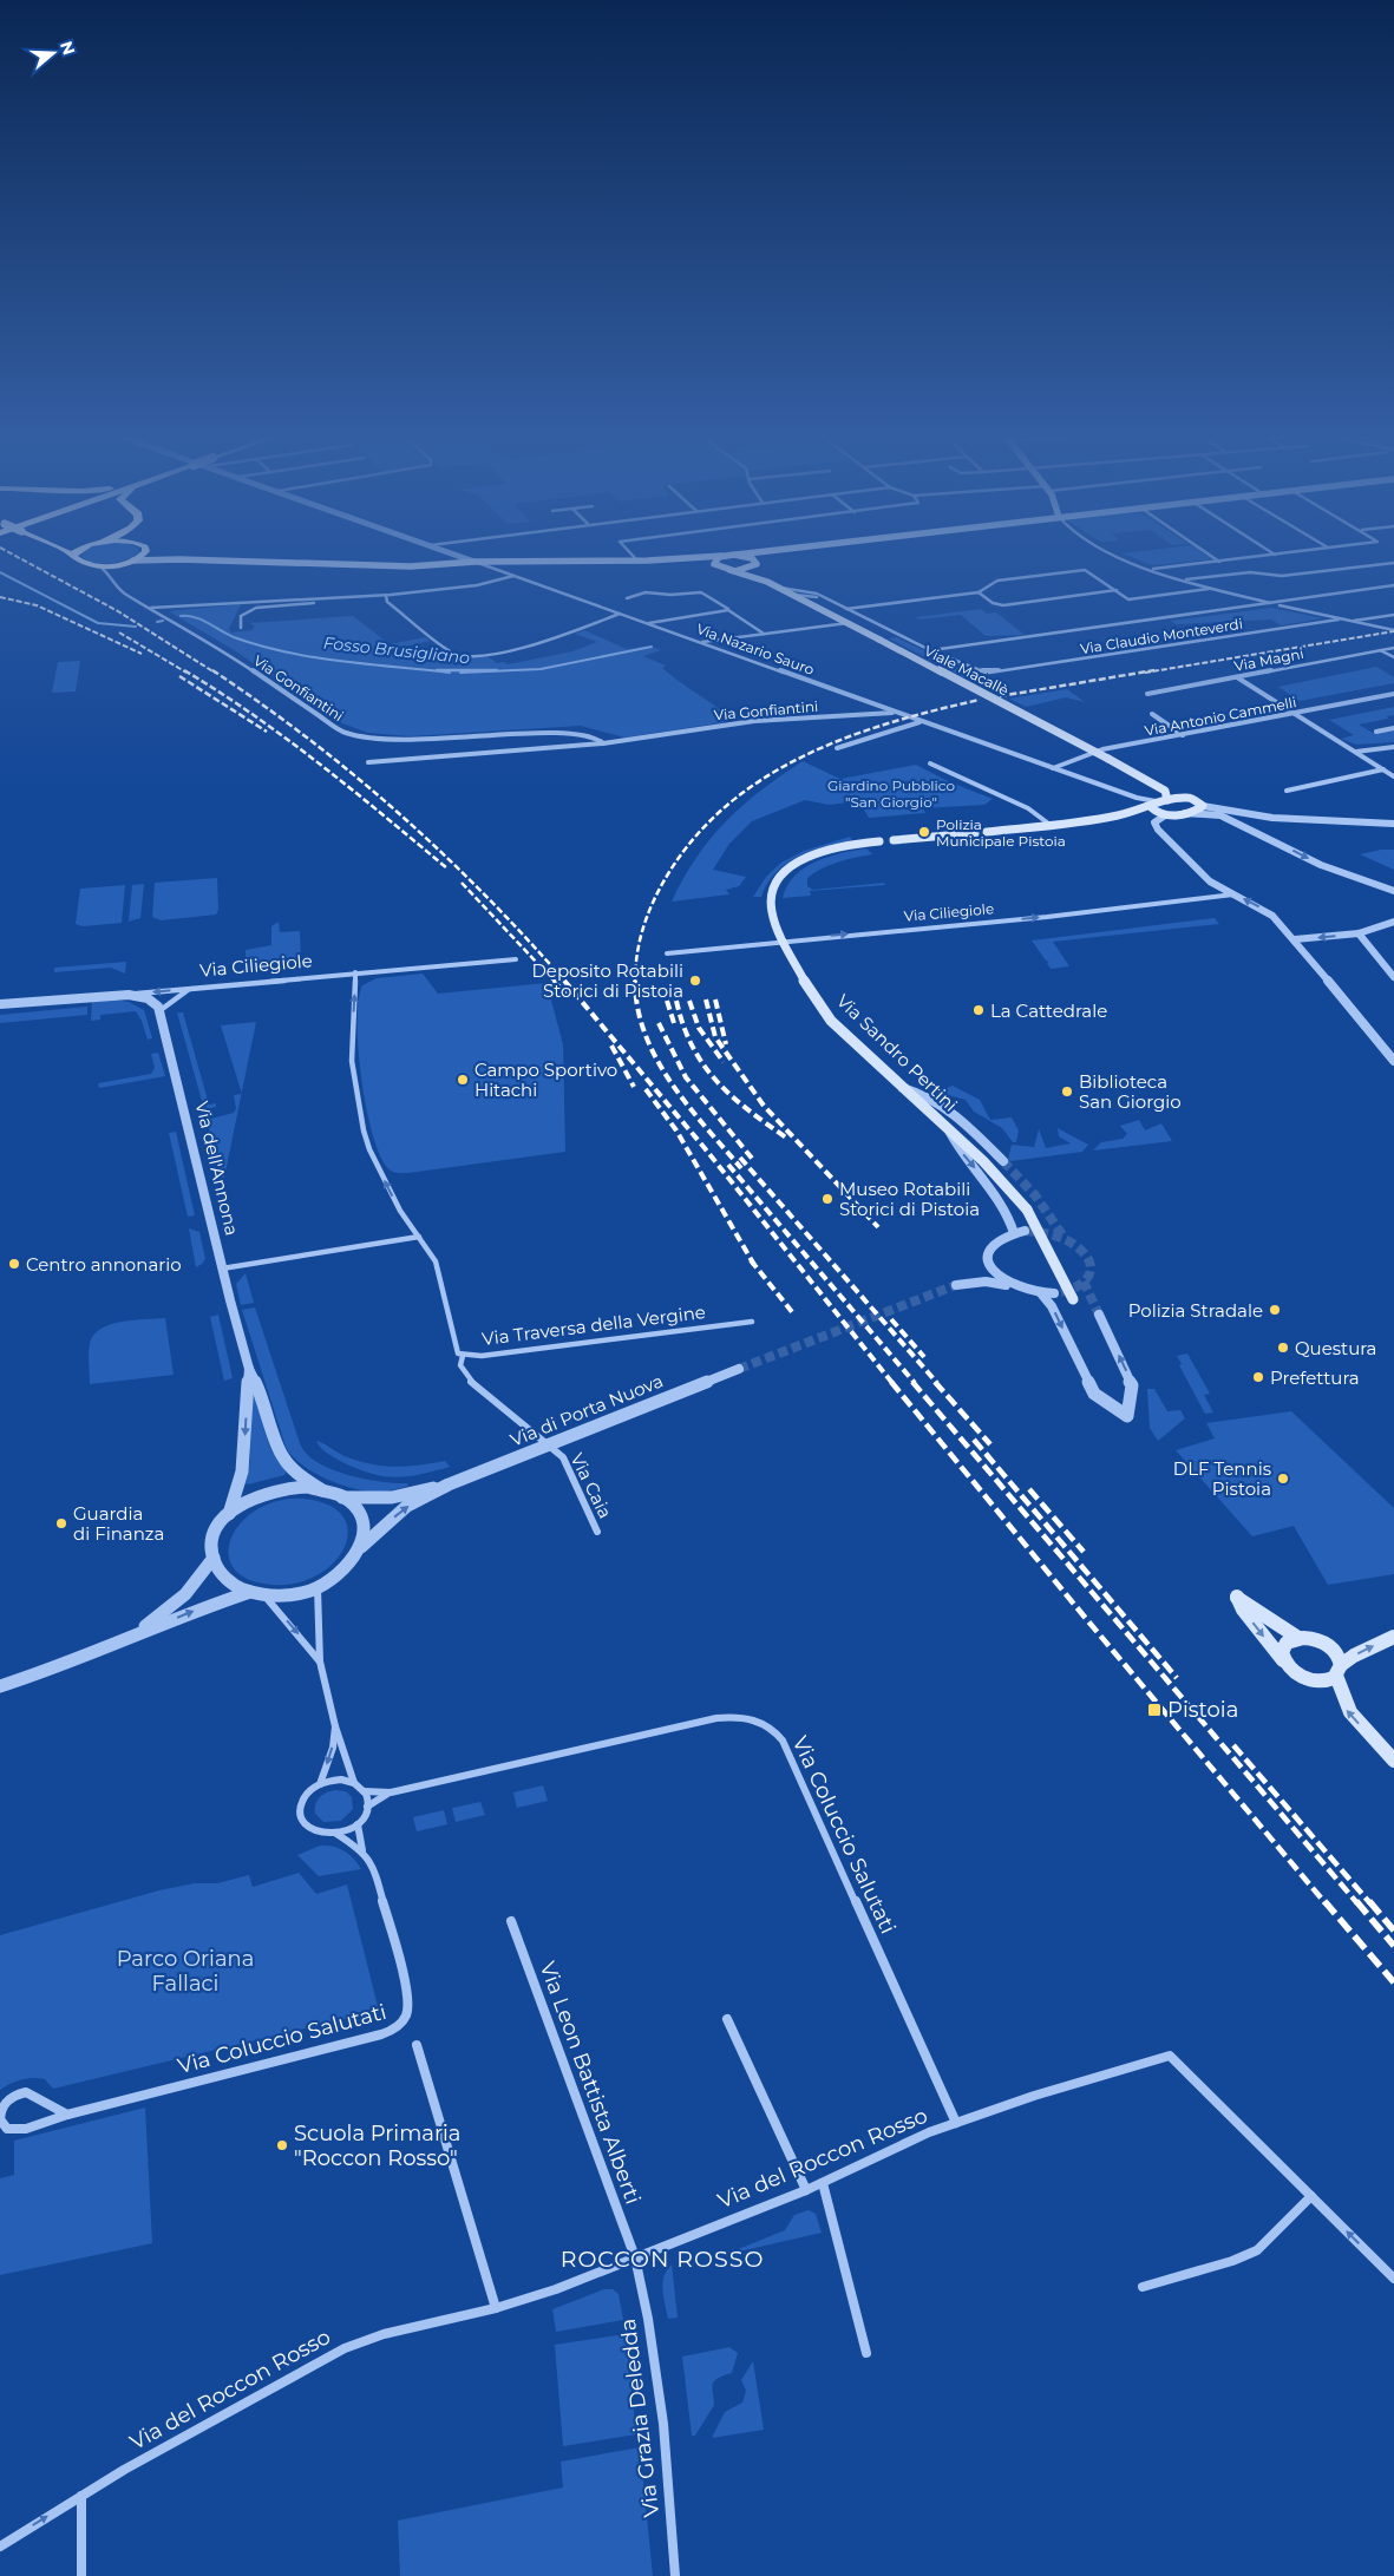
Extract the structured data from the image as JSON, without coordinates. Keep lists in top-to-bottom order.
{
  "streets": {
    "main road": ["Viale Macallè", "Via Sandro Pertini"],
    "street": [
      "Via Claudio Monteverdi",
      "Via Nazario Sauro",
      "Via Magni",
      "Via Gonfiantini",
      "Via Antonio Cammelli",
      "Via Ciliegiole",
      "Via dell'Annona",
      "Via Traversa della Vergine",
      "Via di Porta Nuova",
      "Via Caia",
      "Via Coluccio Salutati",
      "Via Leon Battista Alberti",
      "Via del Roccon Rosso",
      "Via Grazia Deledda"
    ]
  },
  "crossings": [
    ["Via Nazario Sauro", "Viale Macallè"],
    ["Via Nazario Sauro", "Via Gonfiantini"],
    ["Via Nazario Sauro", "Via Antonio Cammelli"],
    ["Via Ciliegiole", "Via Sandro Pertini"],
    ["Via Ciliegiole", "Via Traversa della Vergine"],
    ["Via dell'Annona", "Via di Porta Nuova"],
    ["Via Traversa della Vergine", "Via Caia"],
    ["Via di Porta Nuova", "Via Caia"],
    ["Via Coluccio Salutati", "Via del Roccon Rosso"],
    ["Via Leon Battista Alberti", "Via del Roccon Rosso"],
    ["Via Leon Battista Alberti", "Via Grazia Deledda"],
    ["Via del Roccon Rosso", "Via Grazia Deledda"]
  ],
  "one_way": ["Via Traversa della Vergine"],
  "districts": ["ROCCON ROSSO"],
  "water": ["Fosso Brusigliano"],
  "parks": ["Giardino Pubblico \"San Giorgio\"", "Parco Oriana Fallaci"],
  "places": {
    "other": [
      "Polizia Municipale Pistoia",
      "Deposito Rotabili Storici di Pistoia",
      "La Cattedrale",
      "Campo Sportivo Hitachi",
      "Biblioteca San Giorgio",
      "Museo Rotabili Storici di Pistoia",
      "Centro annonario",
      "Polizia Stradale",
      "Questura",
      "Prefettura",
      "DLF Tennis Pistoia",
      "Guardia di Finanza",
      "Scuola Primaria \"Roccon Rosso\""
    ],
    "transit": ["Pistoia"]
  },
  "north": "right"
}
